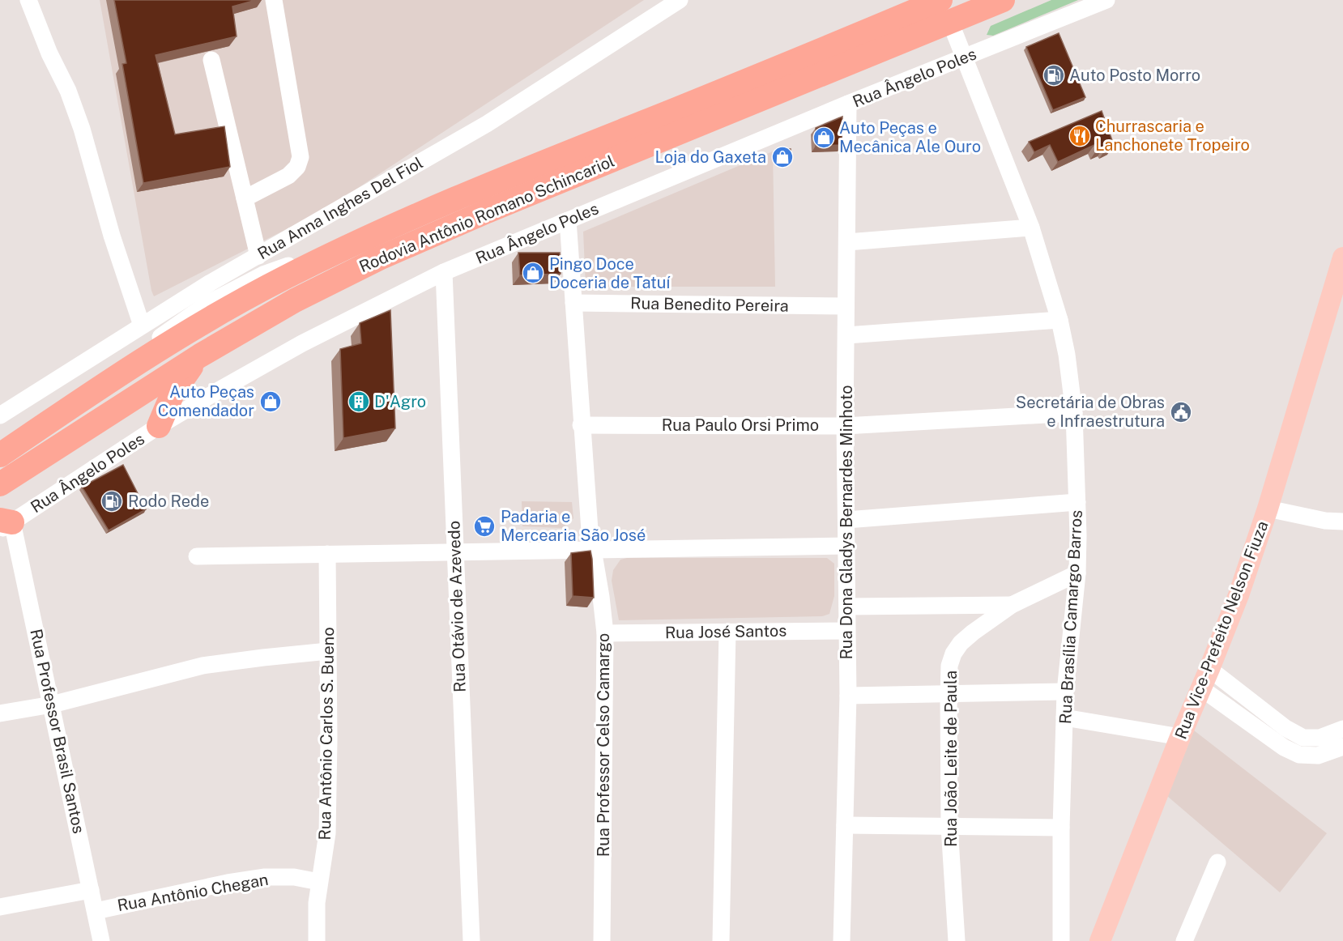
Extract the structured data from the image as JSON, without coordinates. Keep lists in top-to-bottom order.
{
  "streets": {
    "highway": ["Rodovia Antônio Romano Schincariol"],
    "main road": ["Rua Vice-Prefeito Nelson Fiuza"],
    "street": [
      "Rua Ângelo Poles",
      "Rua Anna Inghes Del Fiol",
      "Rua Benedito Pereira",
      "Rua Paulo Orsi Primo",
      "Rua Dona Gladys Bernardes Minhoto",
      "Rua Otávio de Azevedo",
      "Rua Brasília Camargo Barros",
      "Rua José Santos",
      "Rua Professor Brasil Santos",
      "Rua Antônio Carlos S. Bueno",
      "Rua Professor Celso Camargo",
      "Rua João Leite de Paula",
      "Rua Antônio Chegan"
    ]
  },
  "crossings": [
    ["Rua Ângelo Poles", "Rua Dona Gladys Bernardes Minhoto"],
    ["Rua Ângelo Poles", "Rua Otávio de Azevedo"],
    ["Rua Ângelo Poles", "Rua Brasília Camargo Barros"],
    ["Rua Ângelo Poles", "Rua Professor Brasil Santos"],
    ["Rua Ângelo Poles", "Rua Professor Celso Camargo"],
    ["Rodovia Antônio Romano Schincariol", "Rua Brasília Camargo Barros"],
    ["Rua Benedito Pereira", "Rua Dona Gladys Bernardes Minhoto"],
    ["Rua Benedito Pereira", "Rua Professor Celso Camargo"],
    ["Rua Paulo Orsi Primo", "Rua Dona Gladys Bernardes Minhoto"],
    ["Rua Paulo Orsi Primo", "Rua Brasília Camargo Barros"],
    ["Rua Paulo Orsi Primo", "Rua Professor Celso Camargo"],
    ["Rua Dona Gladys Bernardes Minhoto", "Rua José Santos"],
    ["Rua Dona Gladys Bernardes Minhoto", "Rua João Leite de Paula"],
    ["Rua Brasília Camargo Barros", "Rua João Leite de Paula"],
    ["Rua José Santos", "Rua Professor Celso Camargo"],
    ["Rua Professor Brasil Santos", "Rua Antônio Chegan"],
    ["Rua Antônio Carlos S. Bueno", "Rua Antônio Chegan"]
  ],
  "places": {
    "fuel station": ["Auto Posto Morro", "Rodo Rede"],
    "restaurant": ["Churrascaria e Lanchonete Tropeiro"],
    "shop": [
      "Auto Peças e Mecânica Ale Ouro",
      "Loja do Gaxeta",
      "Pingo Doce Doceria de Tatuí",
      "Auto Peças Comendador"
    ],
    "building": ["D'Agro"],
    "public building": ["Secretária de Obras e Infraestrutura"],
    "supermarket": ["Padaria e Mercearia São José"]
  }
}
